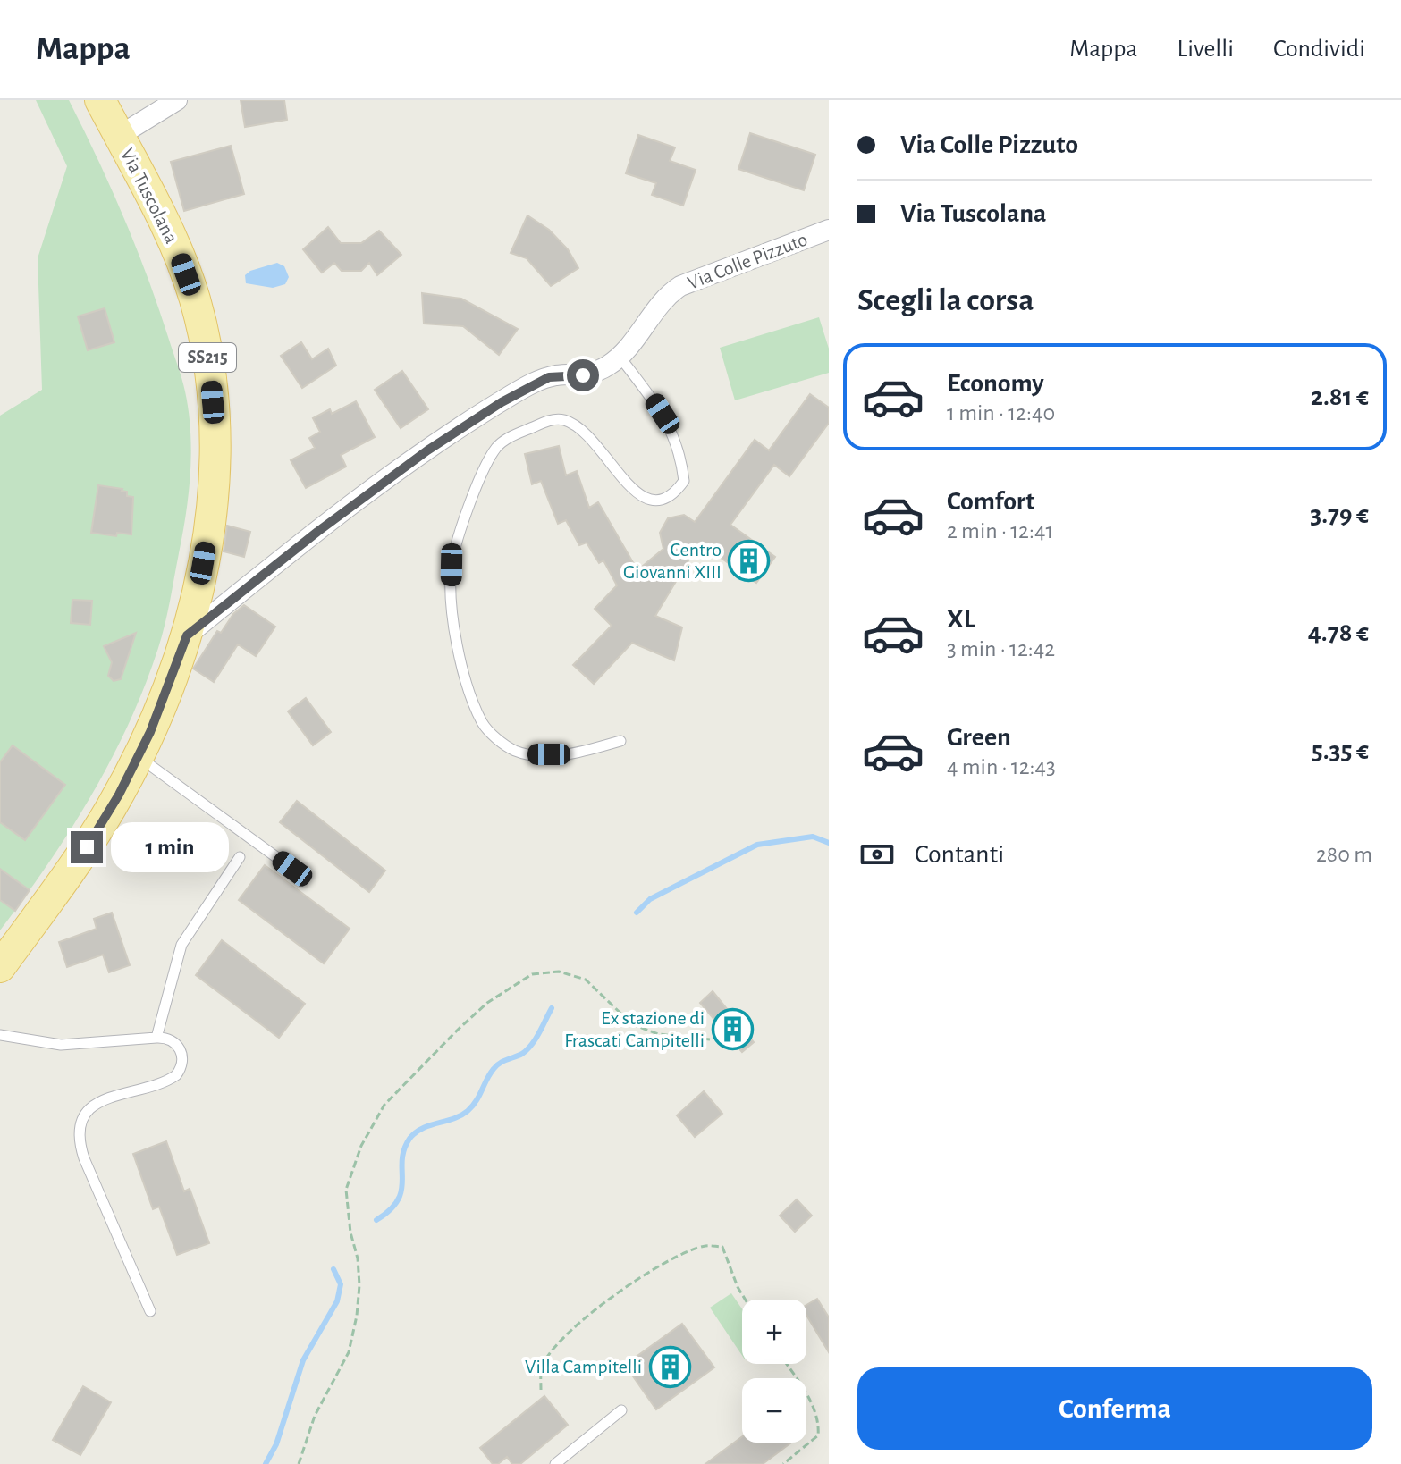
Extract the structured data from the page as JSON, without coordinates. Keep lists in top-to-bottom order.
{
  "streets": {
    "main road": ["Via Tuscolana", "SS215"],
    "street": ["Via Colle Pizzuto"]
  },
  "crossings": [
    ["Via Tuscolana", "Via Colle Pizzuto"]
  ],
  "places": {
    "building": ["Centro Giovanni XIII", "Ex stazione di Frascati Campitelli", "Villa Campitelli"]
  },
  "page": {
    "header": "Mappa",
    "nav": ["Mappa", "Livelli", "Condividi"],
    "banner": ["Via Colle Pizzuto", "Via Tuscolana"],
    "heading": "Scegli la corsa",
    "list": [
      {
        "name": "Economy",
        "note": "1 min · 12:40",
        "value": "2.81 €"
      },
      {
        "name": "Comfort",
        "note": "2 min · 12:41",
        "value": "3.79 €"
      },
      {
        "name": "XL",
        "note": "3 min · 12:42",
        "value": "4.78 €"
      },
      {
        "name": "Green",
        "note": "4 min · 12:43",
        "value": "5.35 €"
      }
    ],
    "pay": ["Contanti", "280 m"],
    "bubble": "1 min",
    "map_buttons": ["+", "−"],
    "buttons": "Conferma"
  }
}
